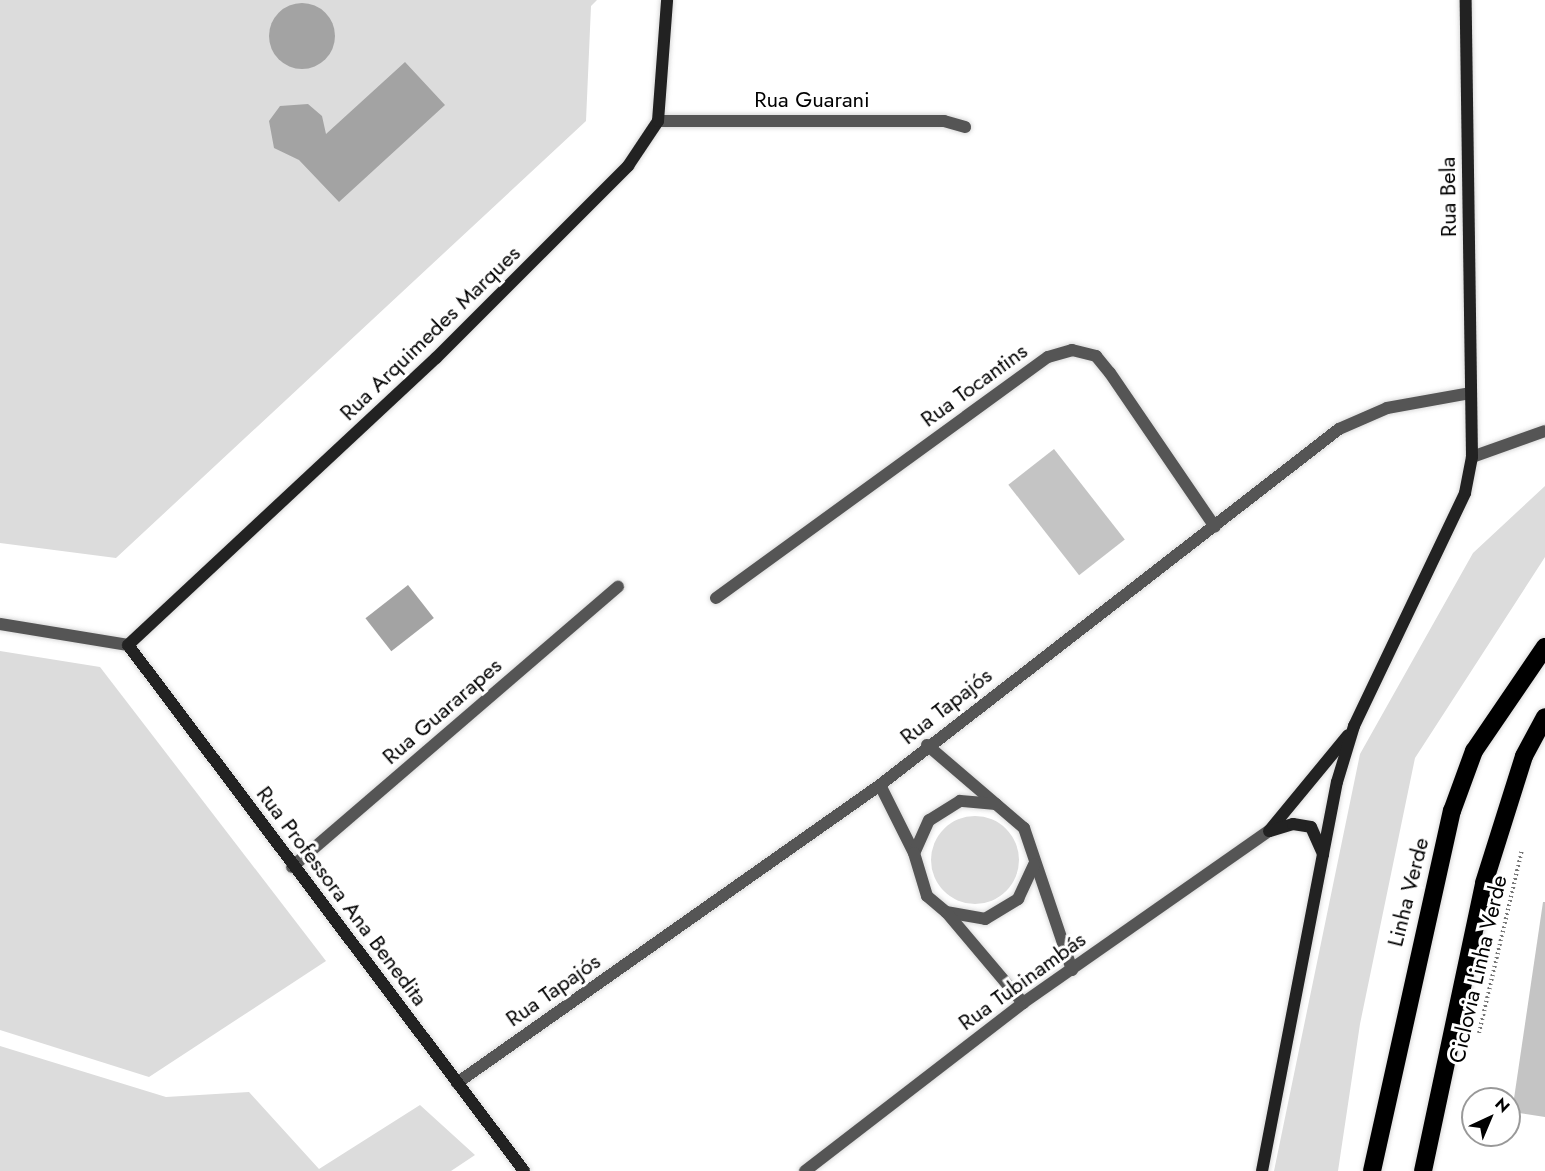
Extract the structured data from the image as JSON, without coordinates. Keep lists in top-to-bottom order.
{
  "streets": {
    "highway": ["Linha Verde"],
    "street": [
      "Rua Guarani",
      "Rua Bela",
      "Rua Arquimedes Marques",
      "Rua Tocantins",
      "Rua Tapajós",
      "Rua Guararapes",
      "Rua Professora Ana Benedita",
      "Rua Tubinambás"
    ],
    "path": ["Ciclovia Linha Verde"]
  },
  "crossings": [
    ["Rua Guarani", "Rua Arquimedes Marques"],
    ["Rua Bela", "Rua Tapajós"],
    ["Rua Arquimedes Marques", "Rua Professora Ana Benedita"],
    ["Rua Tocantins", "Rua Tapajós"],
    ["Rua Tapajós", "Rua Professora Ana Benedita"],
    ["Rua Guararapes", "Rua Professora Ana Benedita"]
  ],
  "north": "top right"
}
